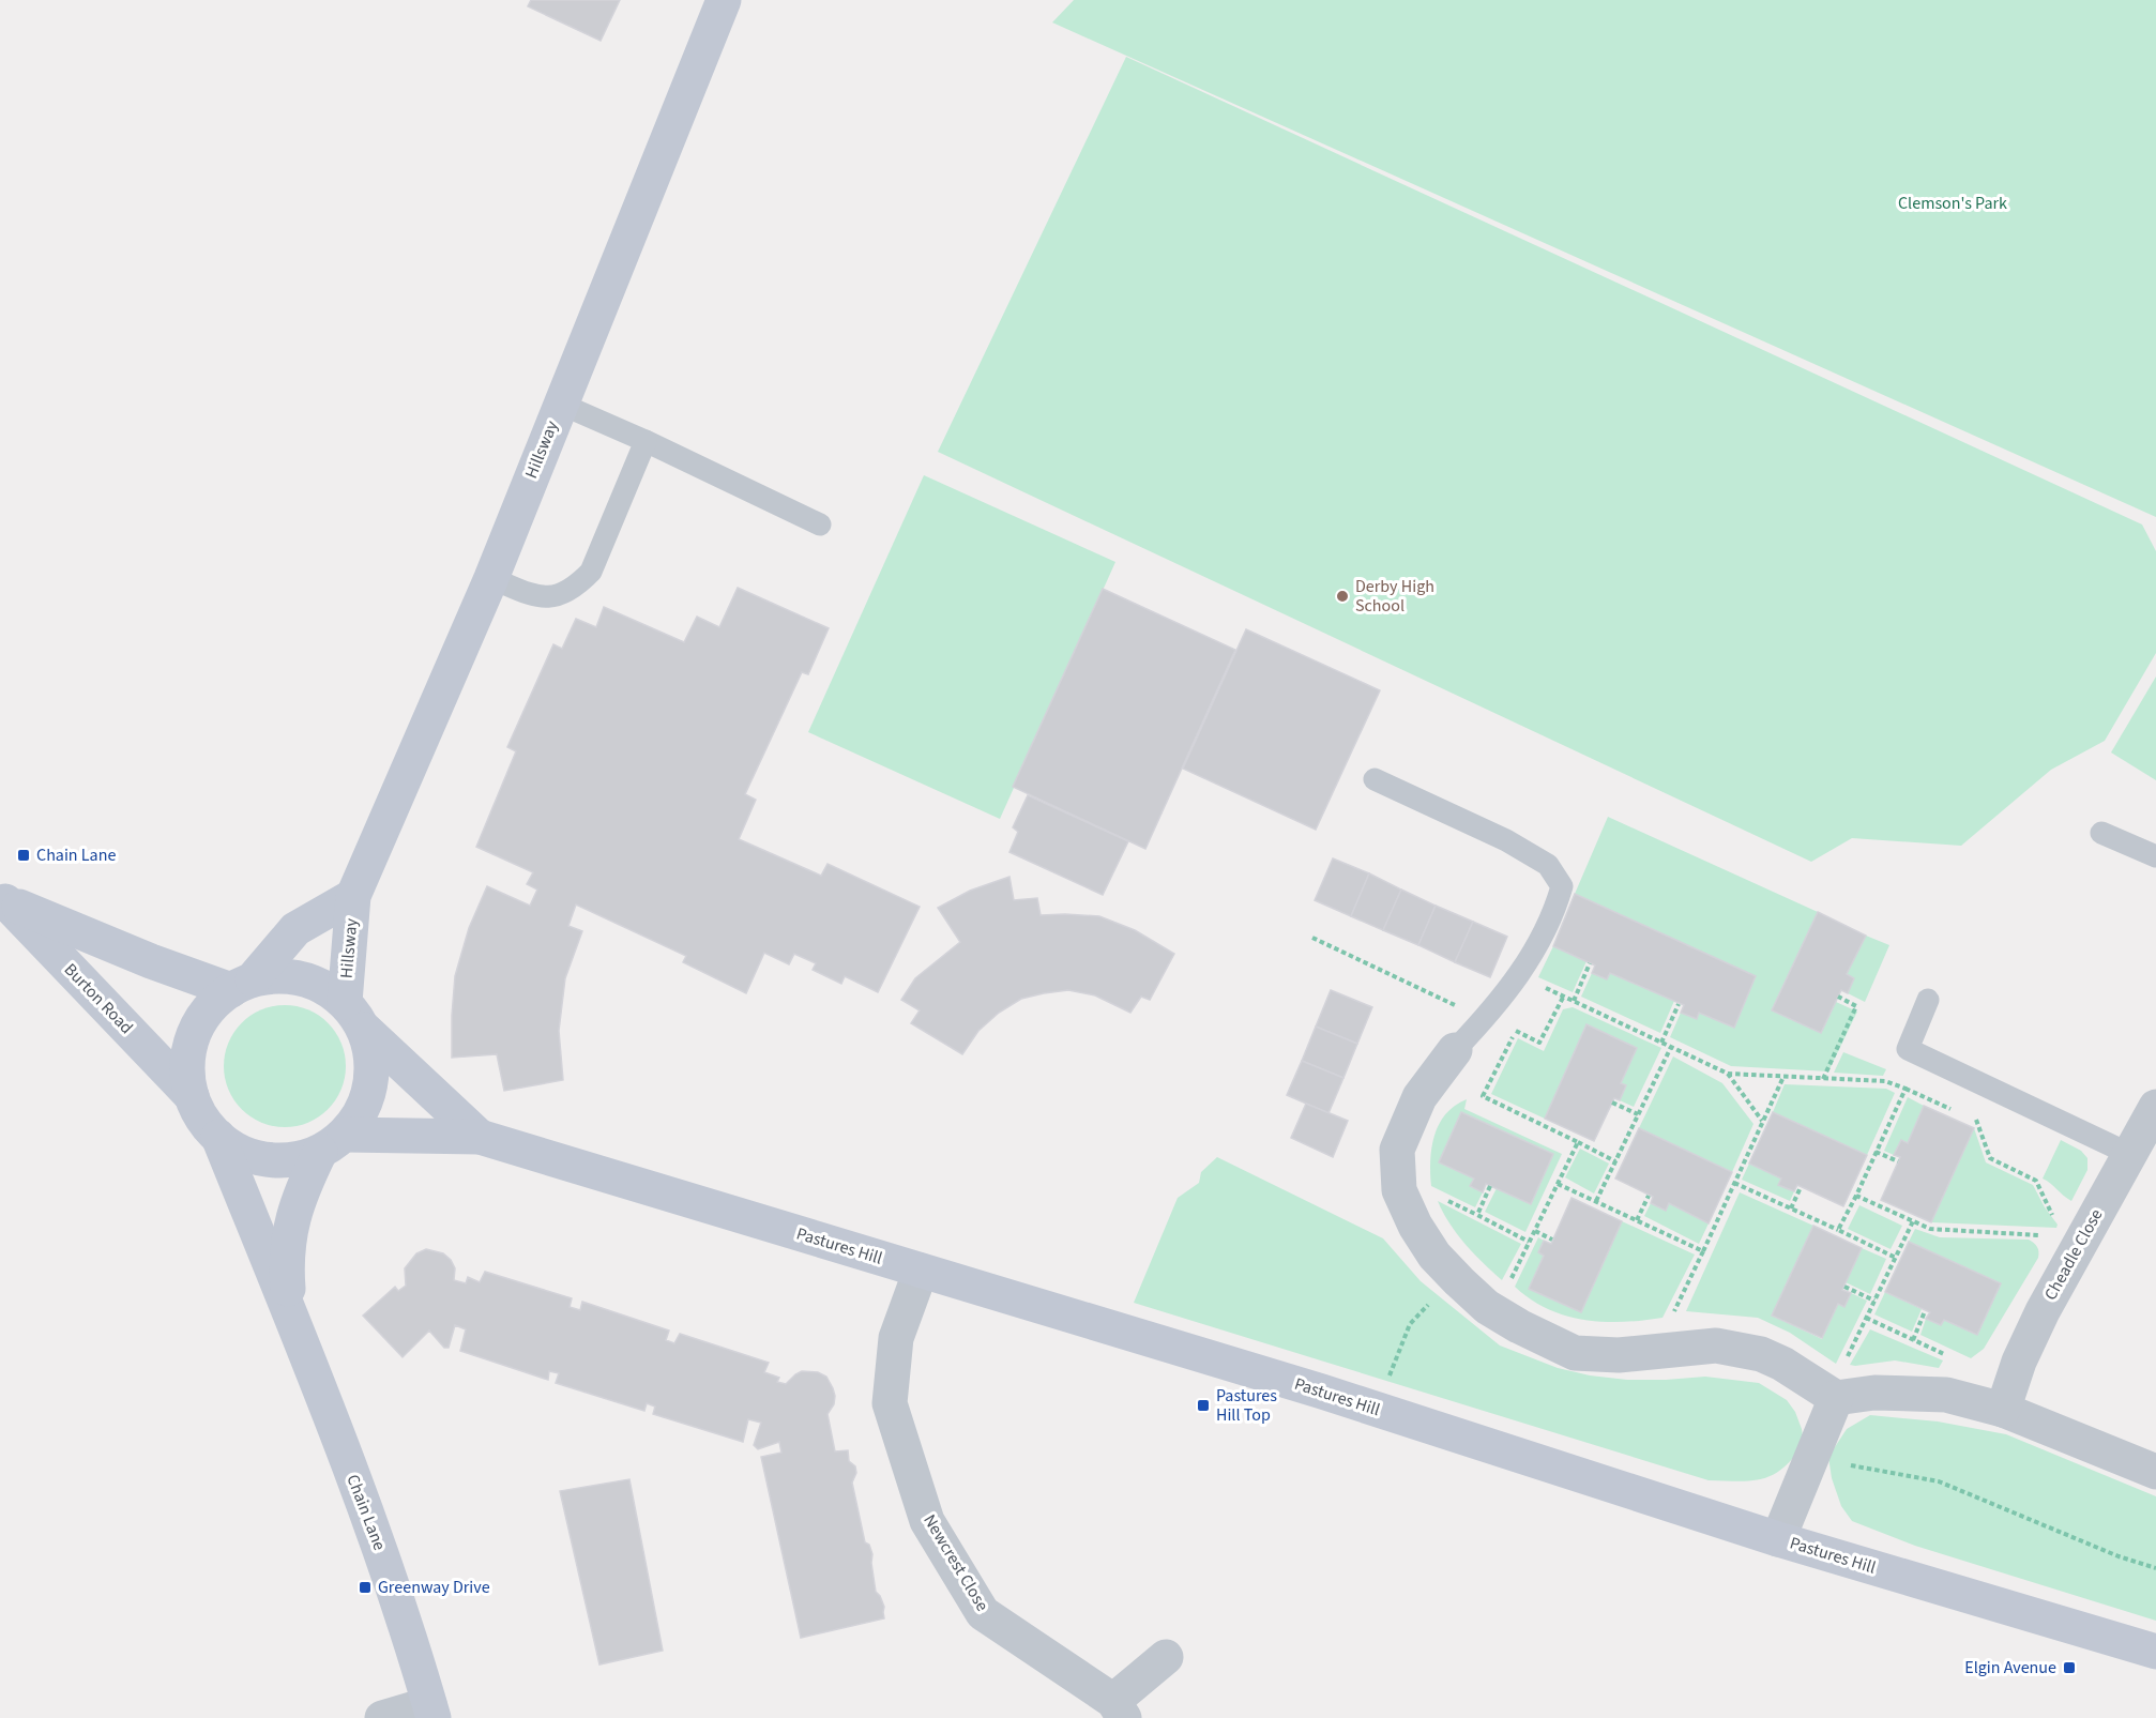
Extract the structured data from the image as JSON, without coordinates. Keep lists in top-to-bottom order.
{
  "streets": {
    "street": [
      "Hillsway",
      "Burton Road",
      "Pastures Hill",
      "Cheadle Close",
      "Chain Lane",
      "Newcrest Close"
    ]
  },
  "crossings": [
    ["Hillsway", "Burton Road"],
    ["Hillsway", "Pastures Hill"],
    ["Hillsway", "Chain Lane"],
    ["Burton Road", "Pastures Hill"],
    ["Burton Road", "Chain Lane"],
    ["Pastures Hill", "Chain Lane"],
    ["Pastures Hill", "Newcrest Close"]
  ],
  "parks": ["Clemson's Park"],
  "places": {
    "other": ["Derby High School"],
    "transit": [
      "Chain Lane",
      "Pastures Hill Top",
      "Greenway Drive",
      "Elgin Avenue"
    ]
  }
}
